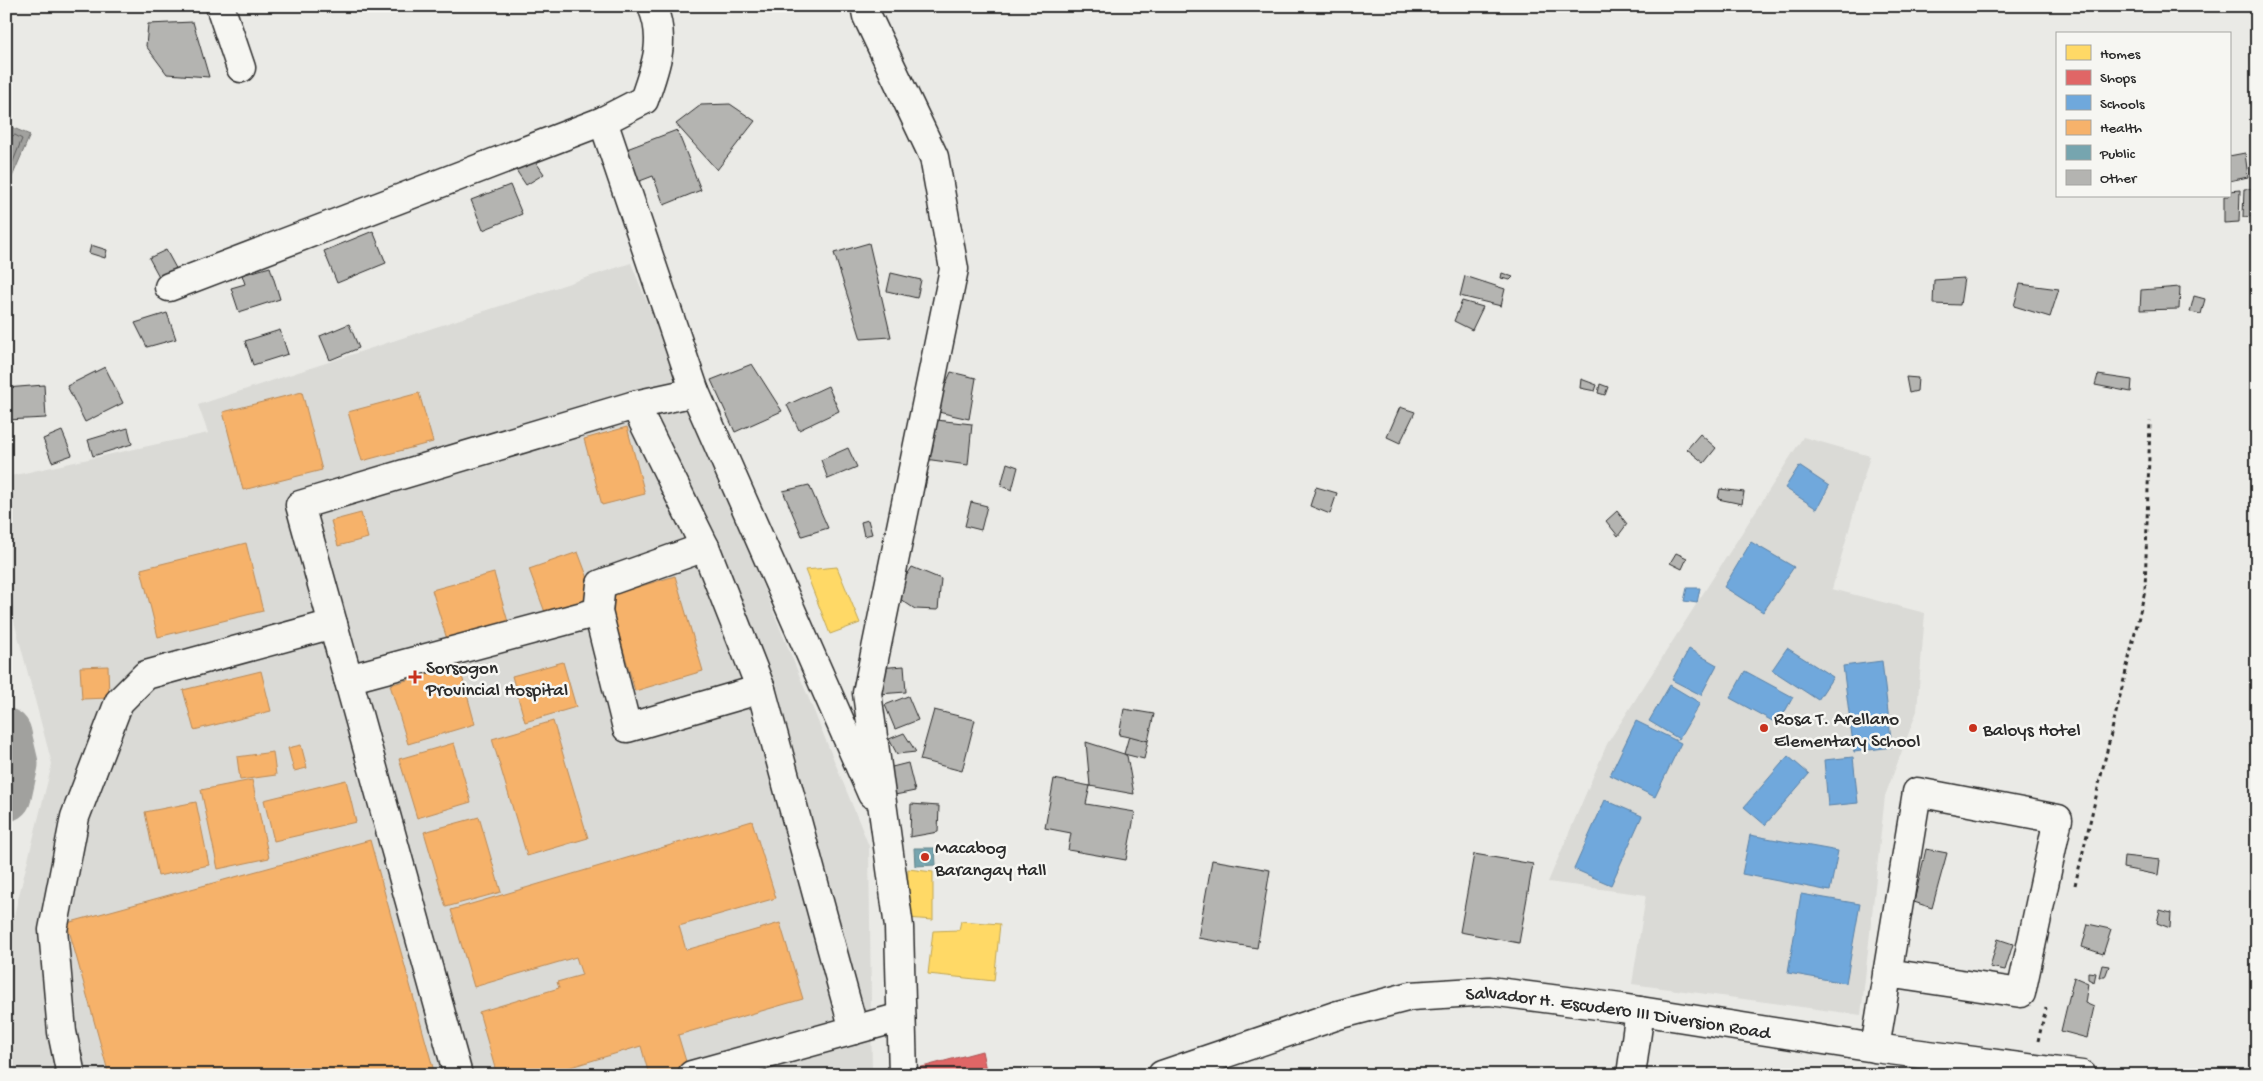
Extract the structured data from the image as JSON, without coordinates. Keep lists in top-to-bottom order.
{
  "streets": {
    "main road": ["Salvador H. Escudero III Diversion Road"]
  },
  "places": {
    "health": ["Sorsogon Provincial Hospital"],
    "other": ["Rosa T. Arellano Elementary School", "Baloys Hotel", "Macabog Barangay Hall"]
  },
  "legend": [
    "Homes",
    "Shops",
    "Schools",
    "Health",
    "Public",
    "Other"
  ]
}
